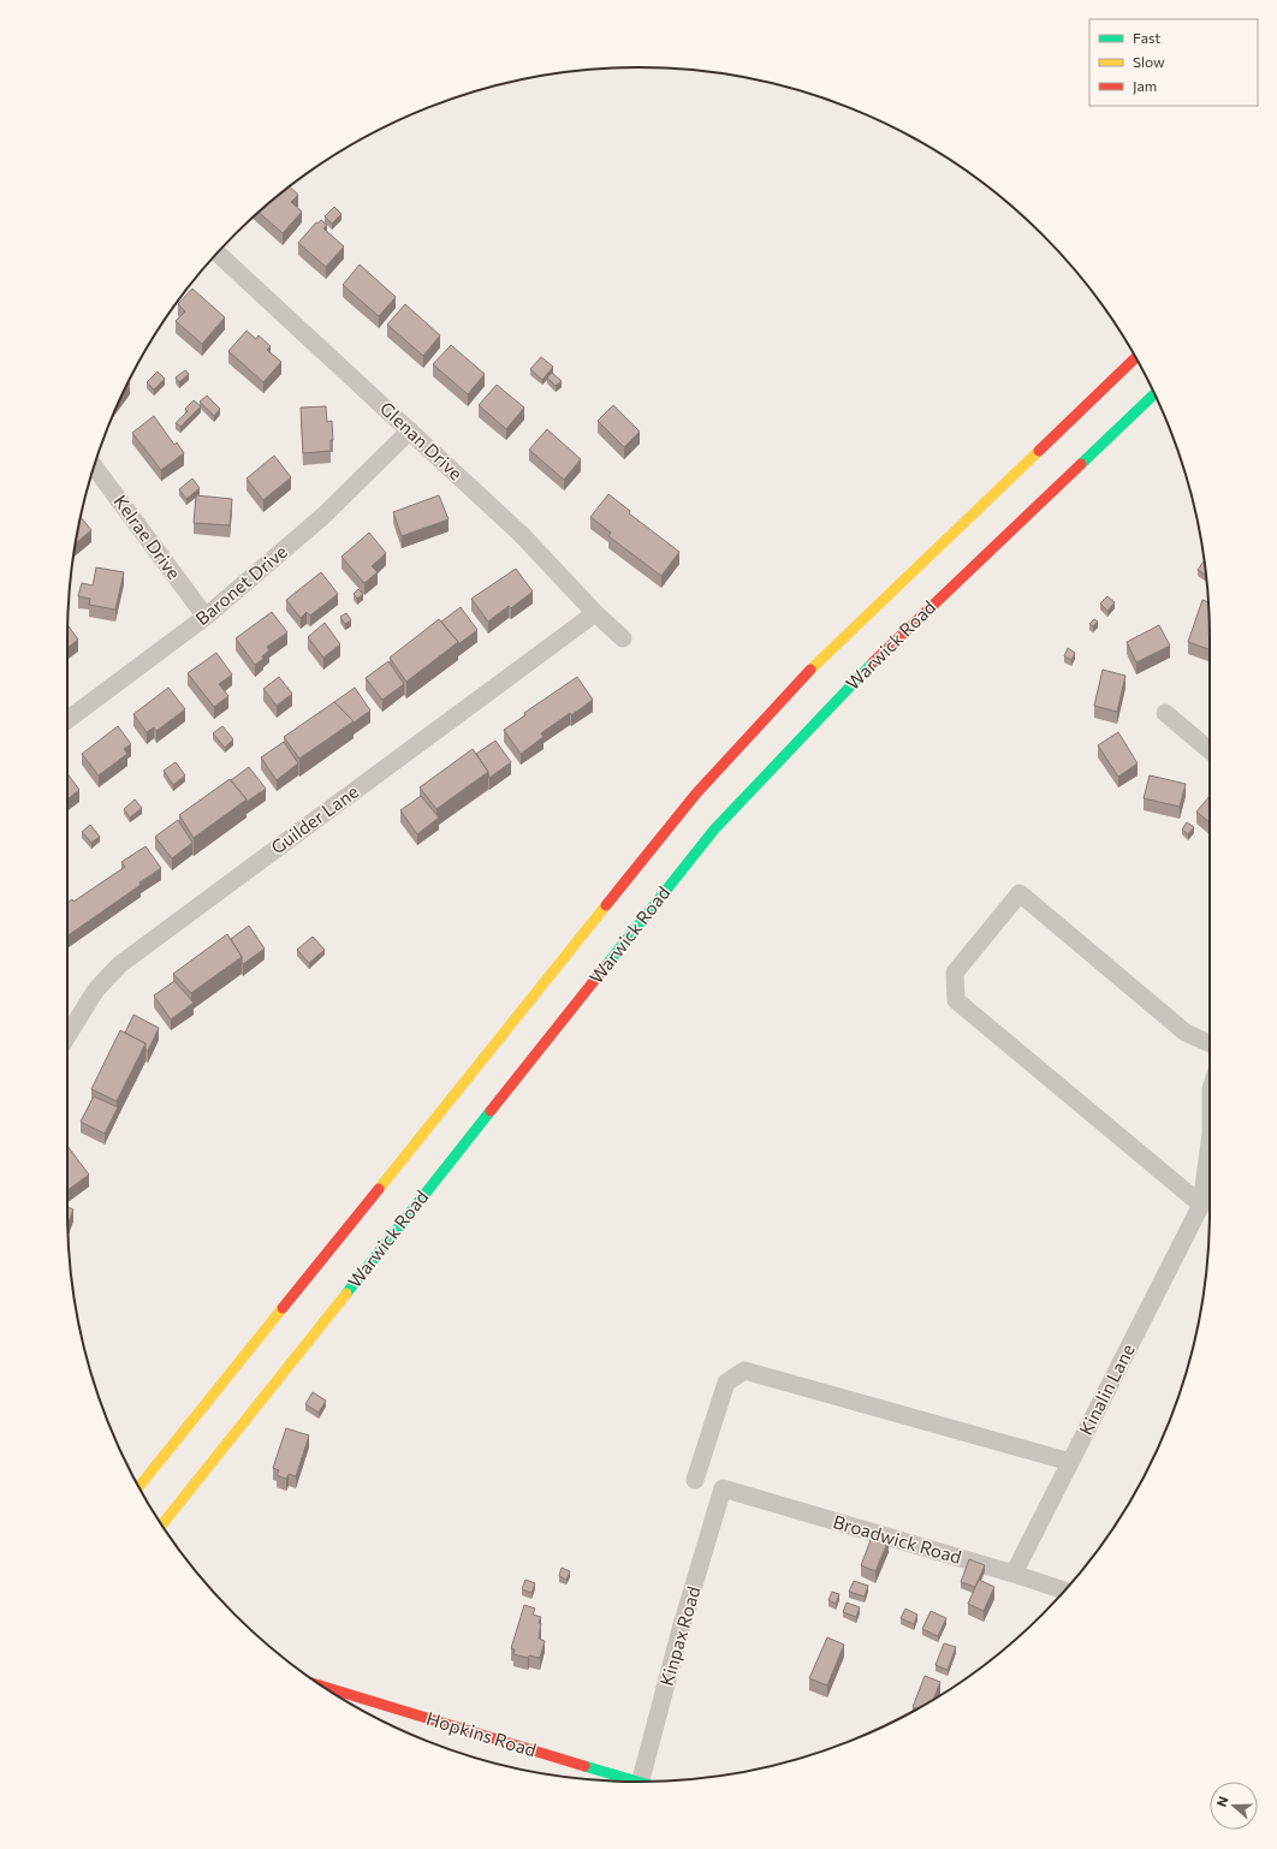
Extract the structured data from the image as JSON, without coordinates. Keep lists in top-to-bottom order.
{
  "streets": {
    "main road": ["Warwick Road", "Hopkins Road"],
    "street": [
      "Glenan Drive",
      "Kelrae Drive",
      "Baronet Drive",
      "Guilder Lane",
      "Kinalin Lane",
      "Broadwick Road",
      "Kinpax Road"
    ]
  },
  "crossings": [
    ["Glenan Drive", "Baronet Drive"],
    ["Glenan Drive", "Guilder Lane"],
    ["Kelrae Drive", "Baronet Drive"],
    ["Kinalin Lane", "Broadwick Road"],
    ["Broadwick Road", "Kinpax Road"]
  ],
  "legend": ["Fast", "Slow", "Jam"],
  "north": "left"
}
